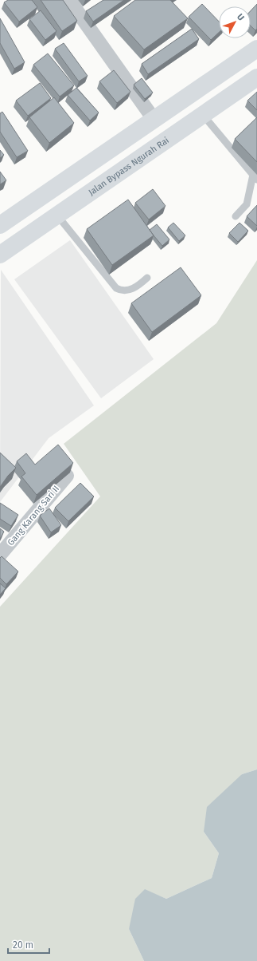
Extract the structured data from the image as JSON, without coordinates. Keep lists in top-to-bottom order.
{
  "streets": {
    "highway": ["Jalan Bypass Ngurah Rai"],
    "street": ["Gang Karang Sari II"]
  },
  "scale_bar": "20 m",
  "north": "top right"
}
